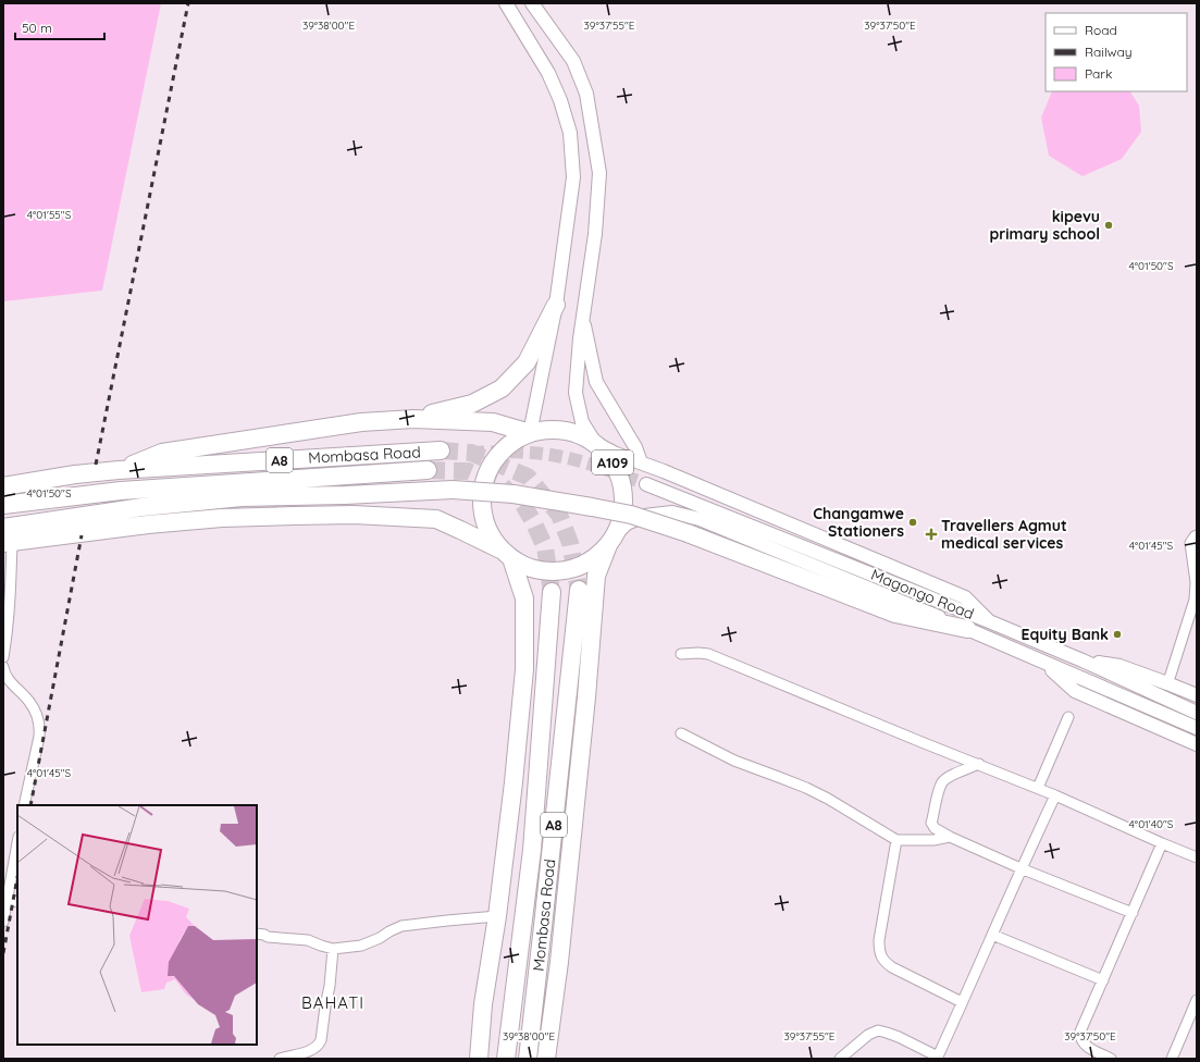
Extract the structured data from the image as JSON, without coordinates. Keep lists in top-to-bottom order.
{
  "streets": {
    "highway": ["Mombasa Road", "A8", "A109"],
    "main road": ["Magongo Road"]
  },
  "crossings": [
    ["A109", "Magongo Road"]
  ],
  "districts": ["BAHATI"],
  "places": {
    "other": ["kipevu primary school", "Changamwe Stationers", "Equity Bank"],
    "health": ["Travellers Agmut medical services"]
  },
  "legend": ["Road", "Railway", "Park"],
  "scale_bar": "50 m",
  "coordinates": [
    "39°38'00\"E",
    "39°37'55\"E",
    "39°37'50\"E",
    "4°01'55\"S",
    "4°01'50\"S",
    "4°01'45\"S",
    "4°01'40\"S"
  ]
}
